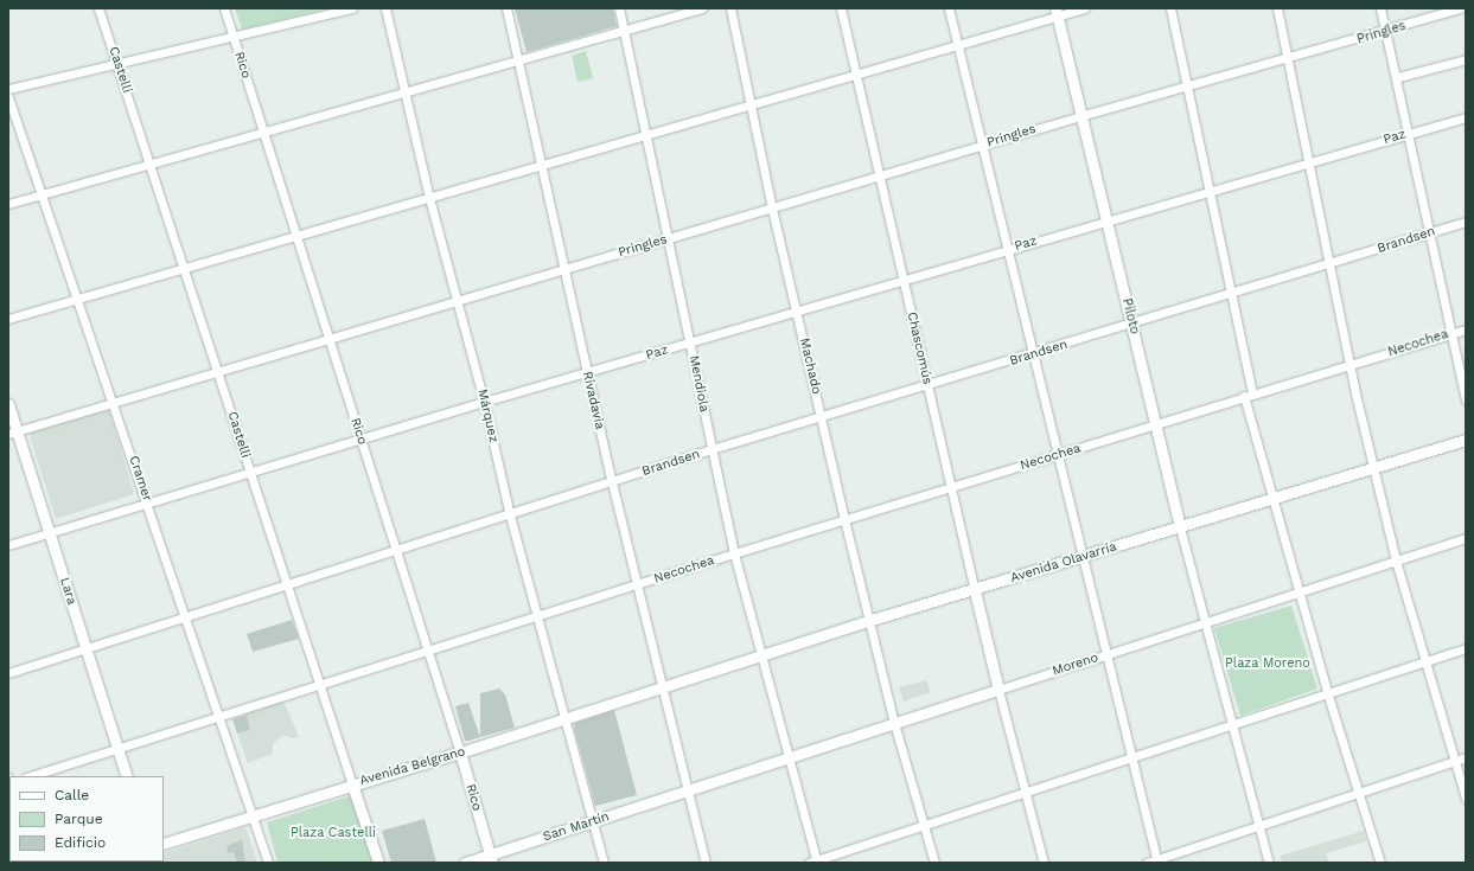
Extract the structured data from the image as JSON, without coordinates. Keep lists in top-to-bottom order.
{
  "streets": {
    "main road": [
      "Rico",
      "Castelli",
      "Piloto",
      "Chascomús",
      "Avenida Olavarría",
      "Lara",
      "Moreno",
      "Avenida Belgrano",
      "San Martín"
    ],
    "street": [
      "Pringles",
      "Paz",
      "Brandsen",
      "Necochea",
      "Machado",
      "Mendiola",
      "Rivadavia",
      "Márquez",
      "Cramer"
    ]
  },
  "crossings": [
    ["Pringles", "Rico"],
    ["Pringles", "Castelli"],
    ["Pringles", "Piloto"],
    ["Pringles", "Chascomús"],
    ["Pringles", "Machado"],
    ["Pringles", "Mendiola"],
    ["Pringles", "Rivadavia"],
    ["Pringles", "Márquez"],
    ["Pringles", "Cramer"],
    ["Pringles", "Lara"],
    ["Rico", "Paz"],
    ["Rico", "Brandsen"],
    ["Rico", "Necochea"],
    ["Rico", "Avenida Belgrano"],
    ["Rico", "San Martín"],
    ["Castelli", "Paz"],
    ["Castelli", "Brandsen"],
    ["Castelli", "Necochea"],
    ["Castelli", "Avenida Belgrano"],
    ["Paz", "Piloto"],
    ["Paz", "Chascomús"],
    ["Paz", "Machado"],
    ["Paz", "Mendiola"],
    ["Paz", "Rivadavia"],
    ["Paz", "Márquez"],
    ["Paz", "Cramer"],
    ["Paz", "Lara"],
    ["Brandsen", "Piloto"],
    ["Brandsen", "Chascomús"],
    ["Brandsen", "Machado"],
    ["Brandsen", "Mendiola"],
    ["Brandsen", "Rivadavia"],
    ["Brandsen", "Márquez"],
    ["Brandsen", "Cramer"],
    ["Brandsen", "Lara"],
    ["Piloto", "Necochea"],
    ["Piloto", "Avenida Olavarría"],
    ["Piloto", "Moreno"],
    ["Necochea", "Chascomús"],
    ["Necochea", "Machado"],
    ["Necochea", "Mendiola"],
    ["Necochea", "Rivadavia"],
    ["Necochea", "Márquez"],
    ["Necochea", "Cramer"],
    ["Necochea", "Lara"],
    ["Chascomús", "Avenida Olavarría"],
    ["Chascomús", "Moreno"],
    ["Machado", "Avenida Olavarría"],
    ["Machado", "Moreno"],
    ["Mendiola", "Avenida Olavarría"],
    ["Mendiola", "Moreno"],
    ["Rivadavia", "Avenida Olavarría"],
    ["Rivadavia", "Moreno"],
    ["Rivadavia", "Avenida Belgrano"],
    ["Rivadavia", "San Martín"],
    ["Márquez", "Avenida Belgrano"],
    ["Márquez", "San Martín"],
    ["Cramer", "Avenida Belgrano"],
    ["Avenida Olavarría", "Avenida Belgrano"],
    ["Moreno", "San Martín"]
  ],
  "parks": ["Plaza Moreno", "Plaza Castelli"],
  "legend": ["Calle", "Parque", "Edificio"]
}
